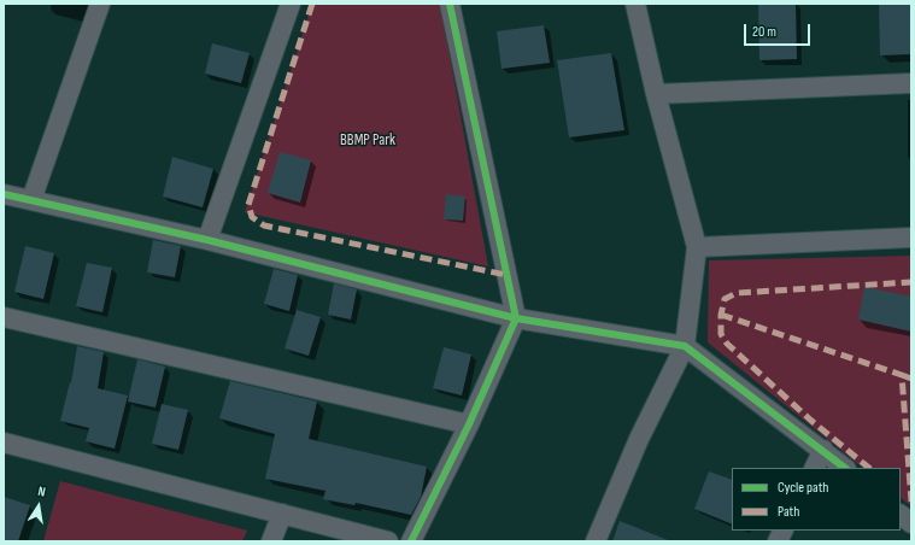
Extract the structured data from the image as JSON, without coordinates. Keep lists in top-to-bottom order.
{
  "parks": ["BBMP Park"],
  "legend": ["Cycle path", "Path"],
  "scale_bar": "20 m",
  "north": "top"
}
